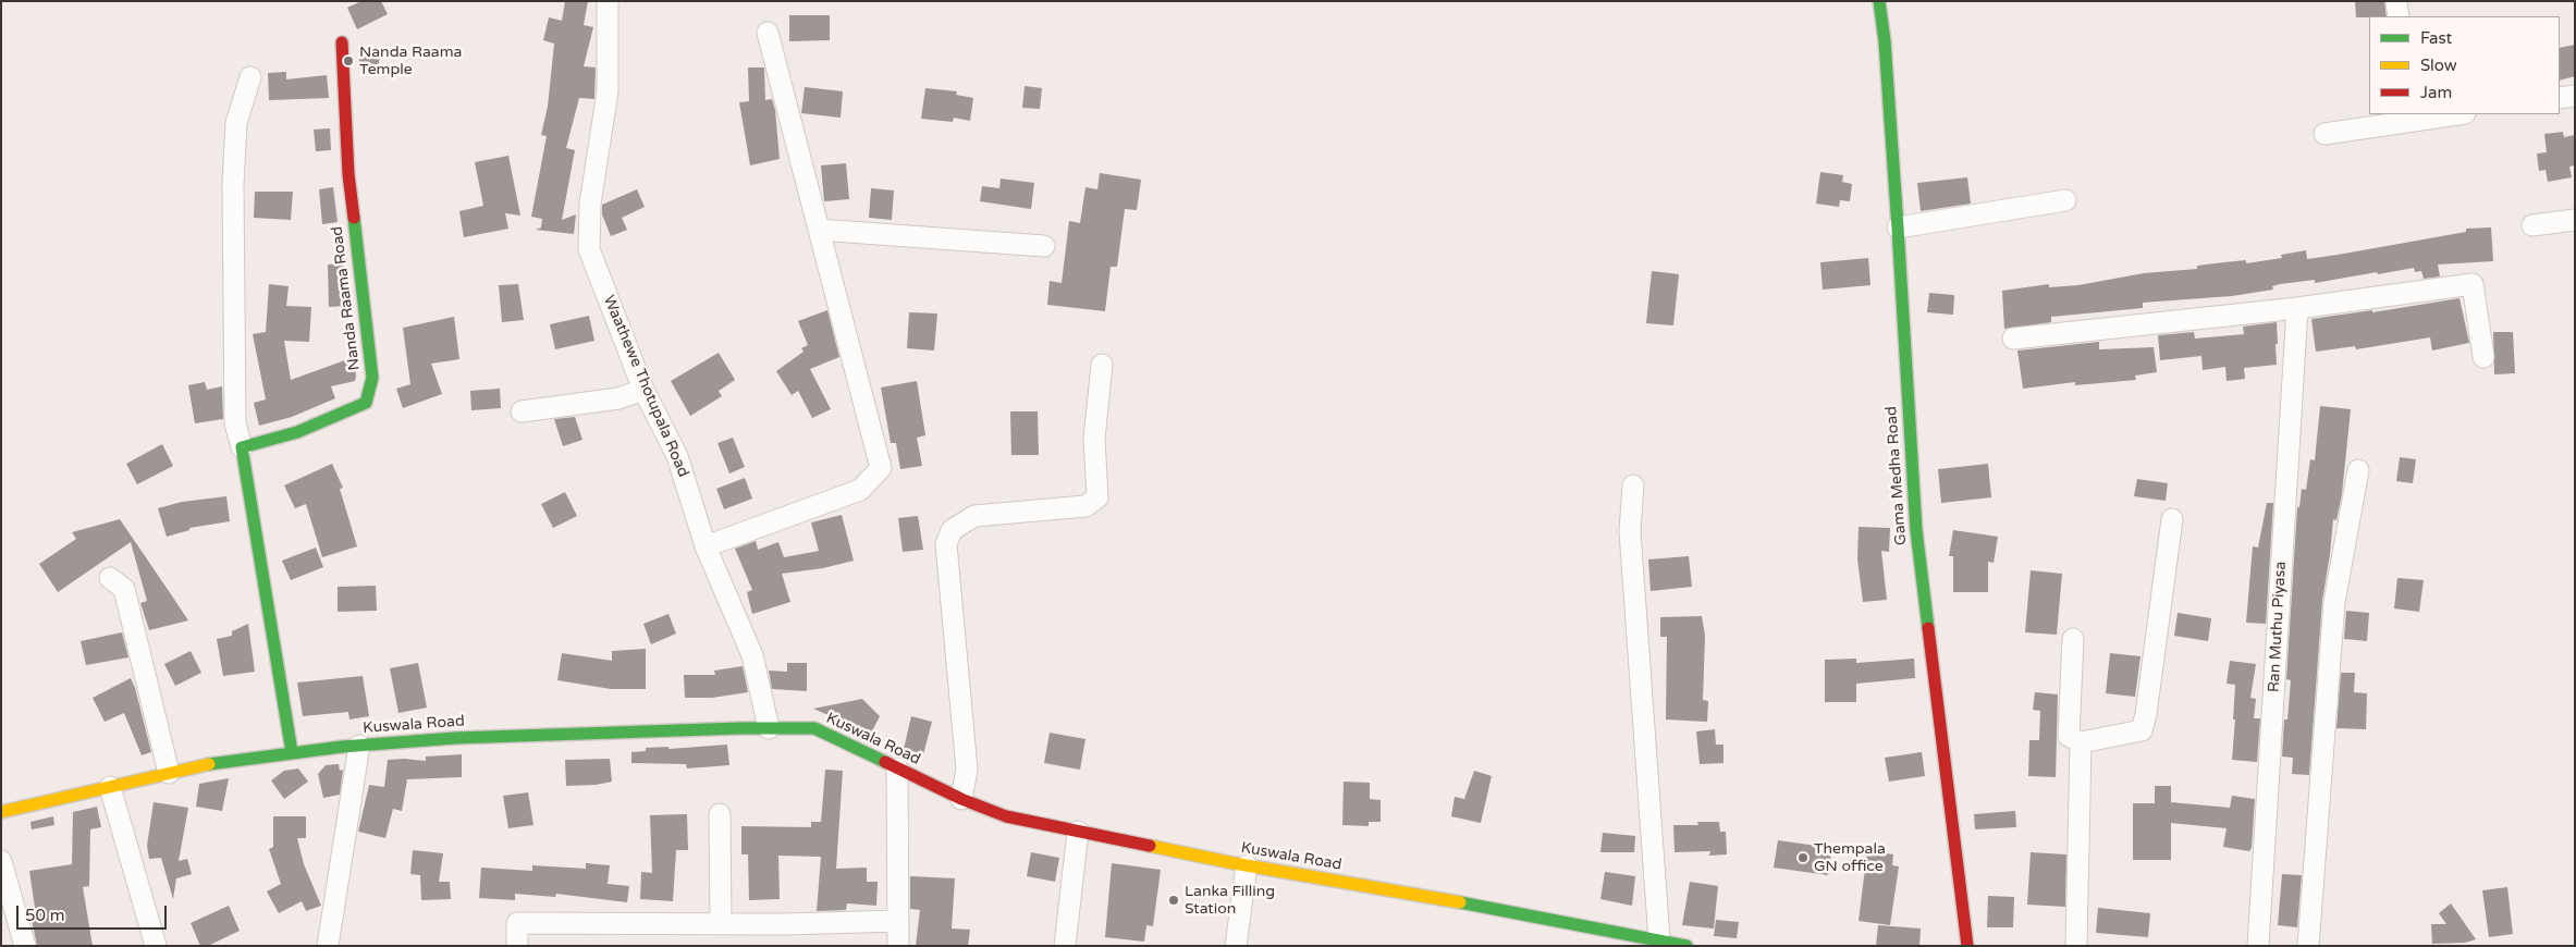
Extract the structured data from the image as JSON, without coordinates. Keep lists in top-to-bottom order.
{
  "streets": {
    "street": [
      "Nanda Raama Road",
      "Waathewe Thotupala Road",
      "Gama Medha Road",
      "Ran Muthu Piyasa",
      "Kuswala Road"
    ]
  },
  "crossings": [
    ["Waathewe Thotupala Road", "Kuswala Road"]
  ],
  "places": ["Nanda Raama Temple", "Thempala GN office", "Lanka Filling Station"],
  "legend": ["Fast", "Slow", "Jam"],
  "scale_bar": "50 m"
}
